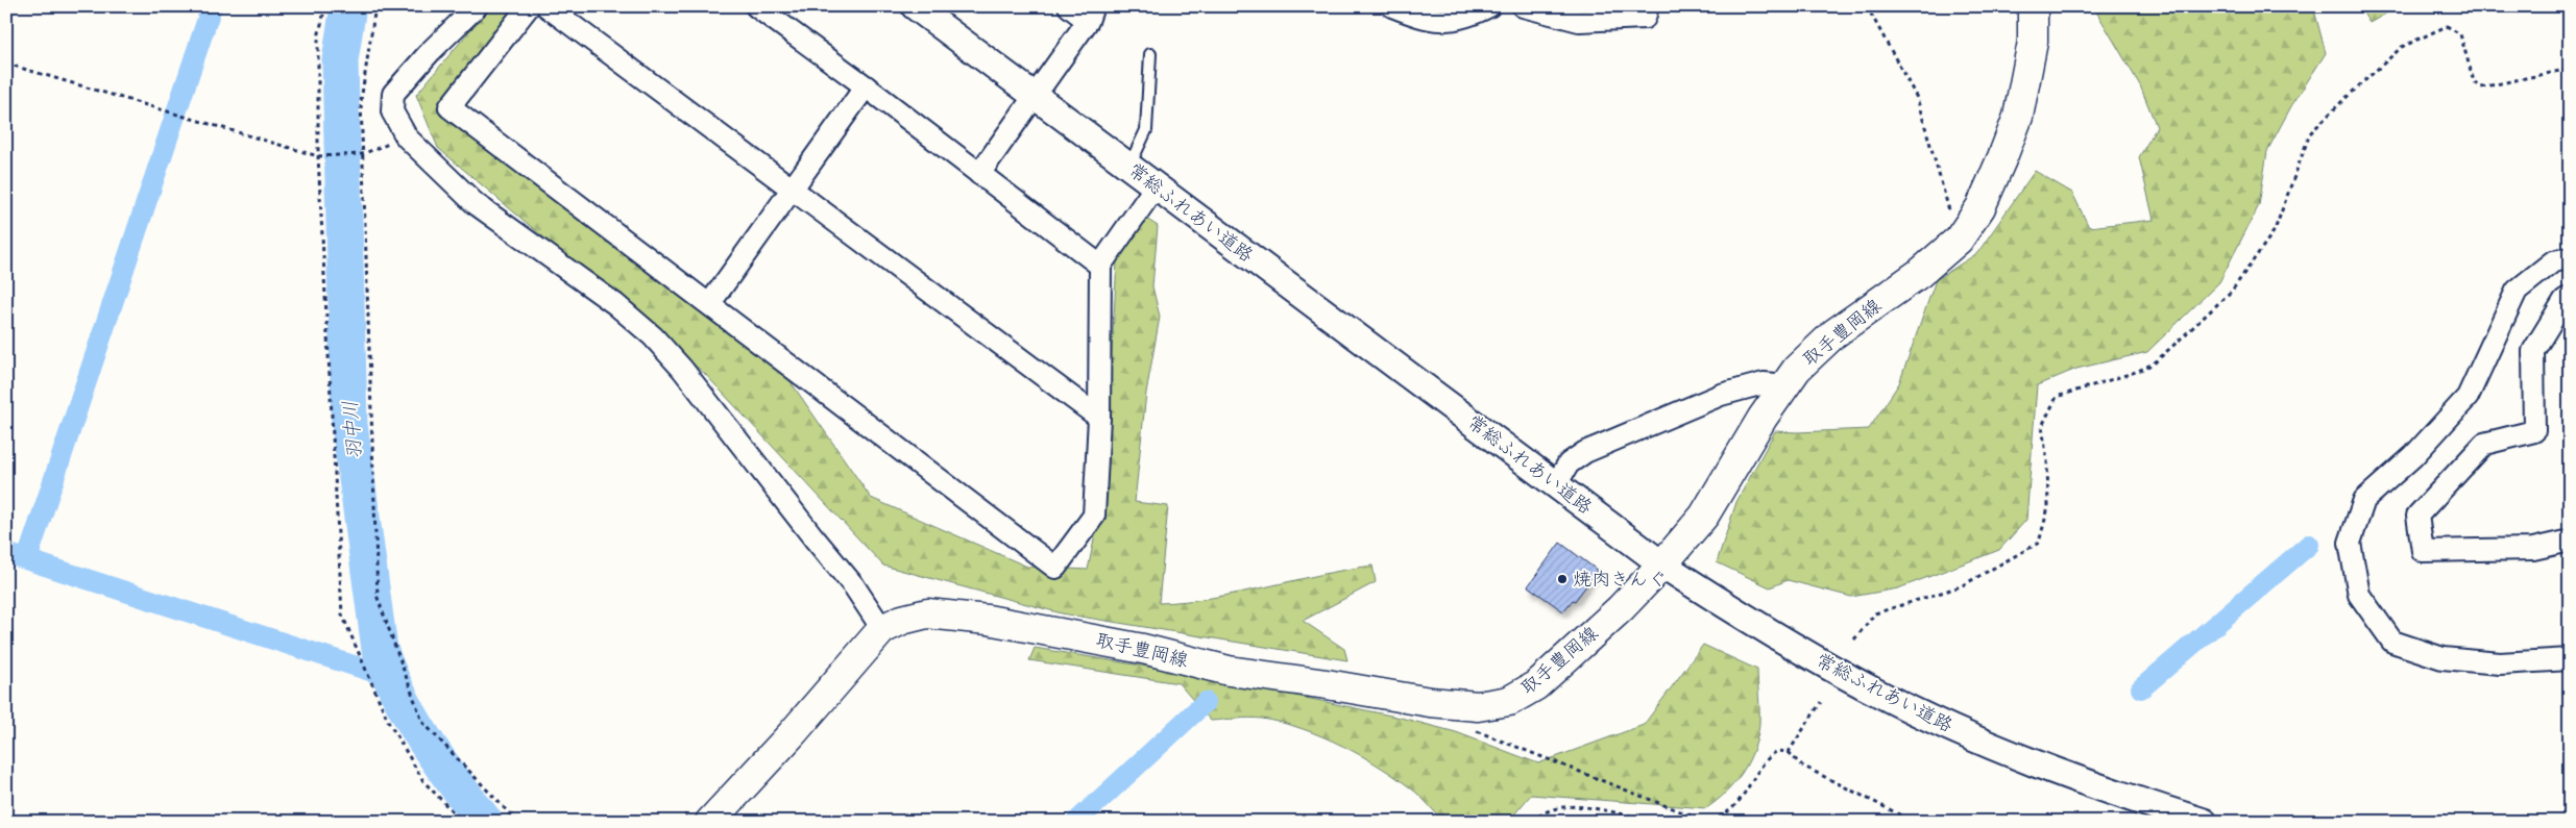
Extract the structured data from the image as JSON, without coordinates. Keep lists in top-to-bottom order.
{
  "streets": {
    "main road": ["取手豊岡線"],
    "street": ["常総ふれあい道路"]
  },
  "crossings": [
    ["常総ふれあい道路", "取手豊岡線"]
  ],
  "water": ["羽中川"],
  "places": ["焼肉きんぐ"]
}
